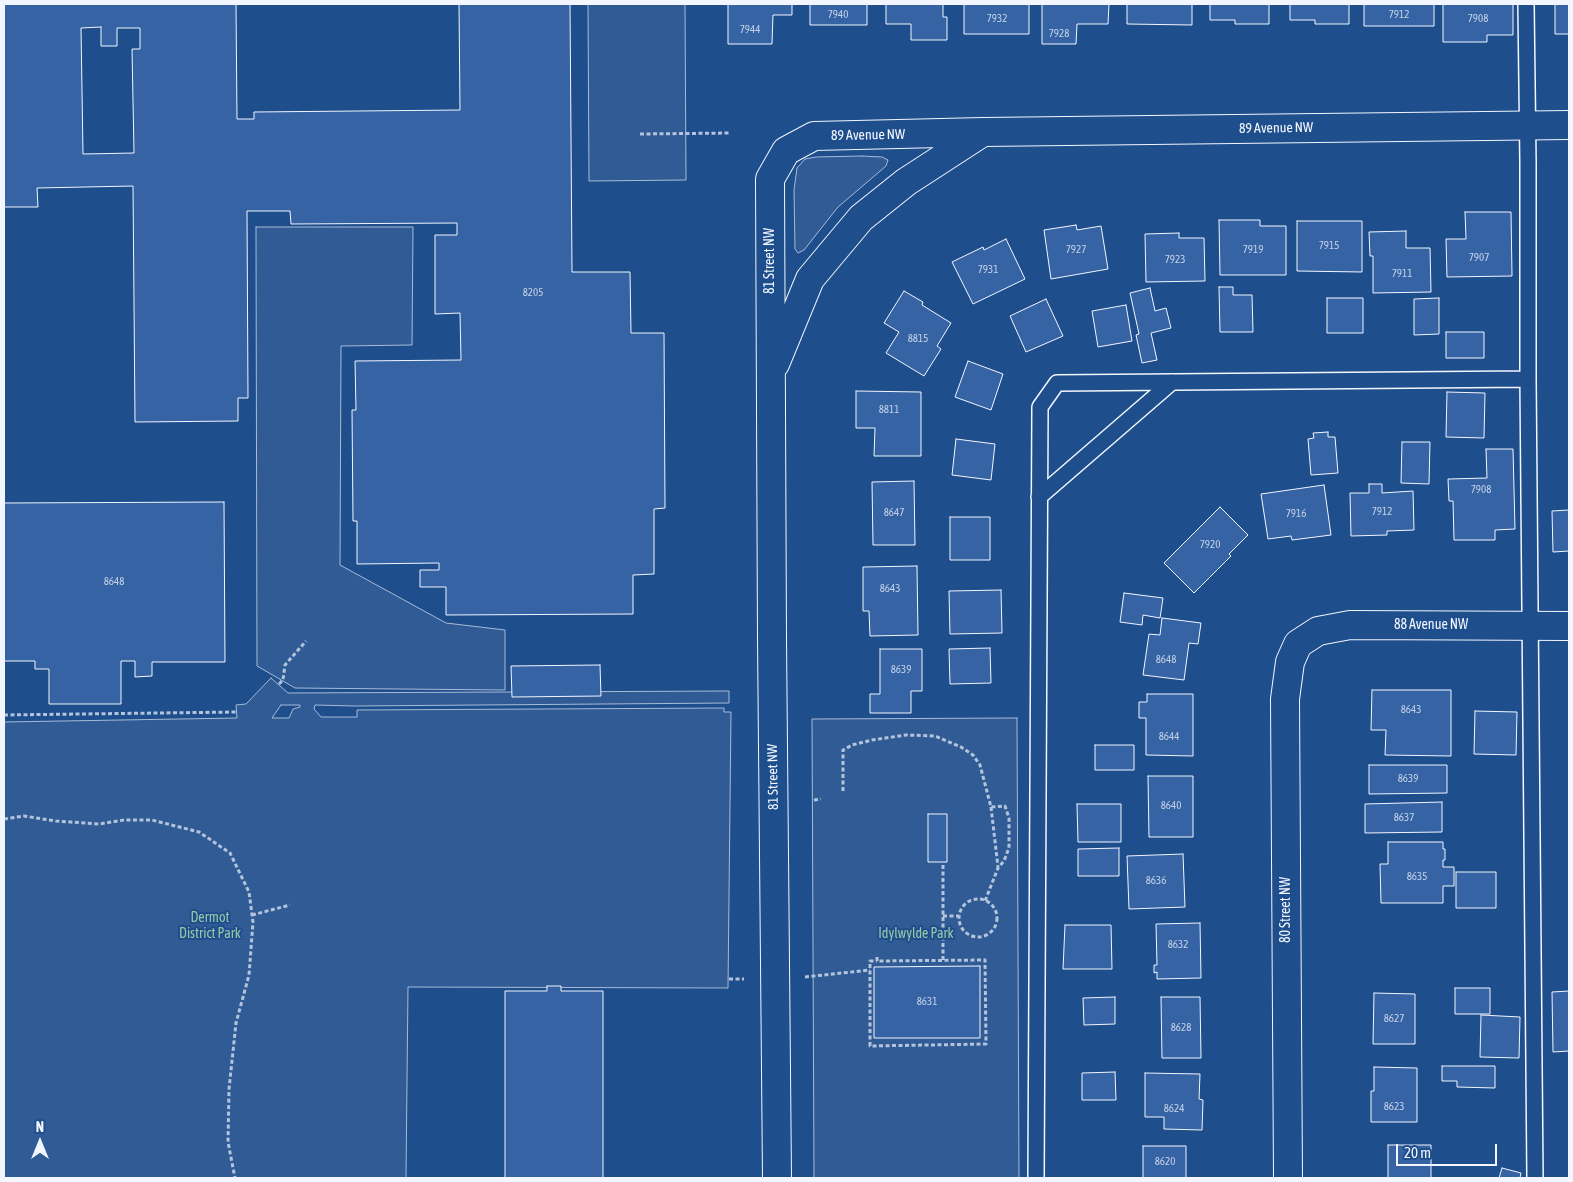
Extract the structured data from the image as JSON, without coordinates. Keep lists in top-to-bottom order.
{
  "streets": {
    "street": [
      "89 Avenue NW",
      "81 Street NW",
      "88 Avenue NW",
      "80 Street NW"
    ]
  },
  "crossings": [
    ["89 Avenue NW", "81 Street NW"],
    ["88 Avenue NW", "80 Street NW"]
  ],
  "parks": ["Dermot District Park", "Idylwylde Park"],
  "house_numbers": [
    "7940",
    "7912",
    "7932",
    "7908",
    "7944",
    "7928",
    "7915",
    "7927",
    "7919",
    "7907",
    "7923",
    "7931",
    "7911",
    "8205",
    "8815",
    "8811",
    "7908",
    "7912",
    "8647",
    "7916",
    "7920",
    "8648",
    "8643",
    "8648",
    "8639",
    "8643",
    "8644",
    "8639",
    "8640",
    "8637",
    "8635",
    "8636",
    "8632",
    "8631",
    "8627",
    "8628",
    "8623",
    "8624",
    "8620"
  ],
  "scale_bar": "20 m",
  "north": "top"
}
